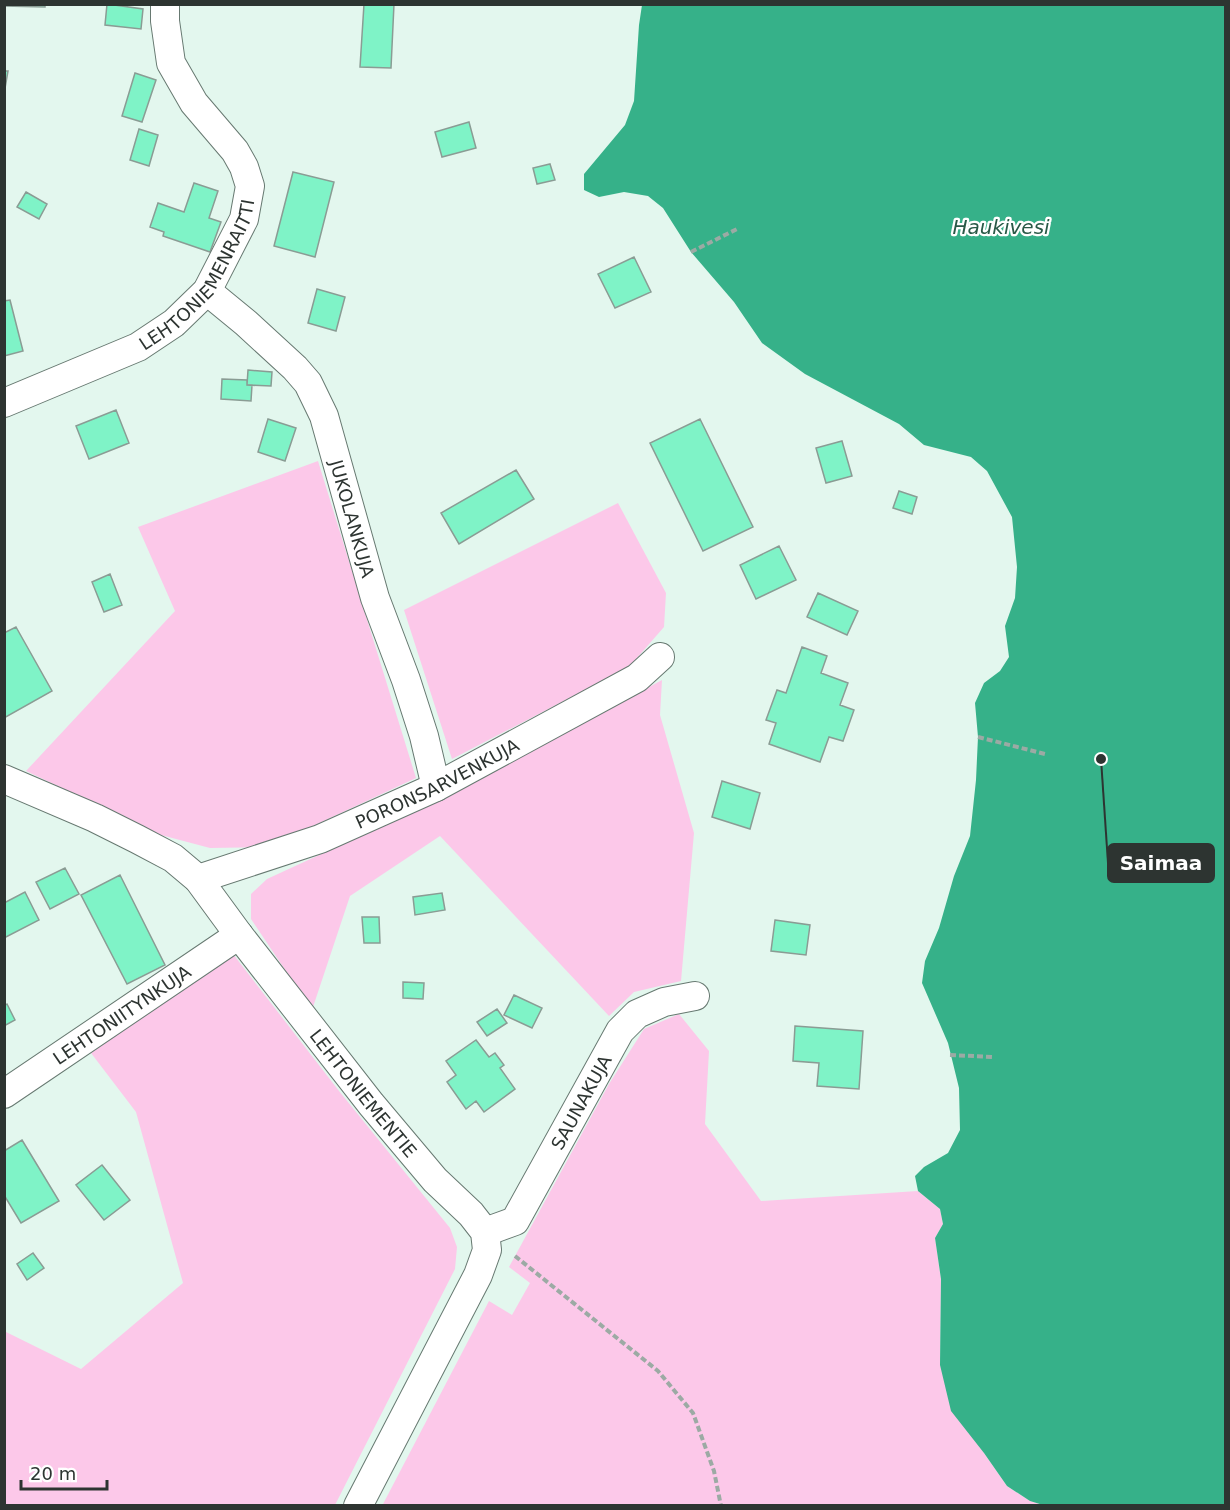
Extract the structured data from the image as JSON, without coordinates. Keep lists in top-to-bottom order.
{
  "streets": {
    "street": [
      "LEHTONIEMENRAITTI",
      "JUKOLANKUJA",
      "PORONSARVENKUJA",
      "LEHTONIITYNKUJA",
      "LEHTONIEMENTIE",
      "SAUNAKUJA"
    ]
  },
  "crossings": [
    ["LEHTONIEMENRAITTI", "JUKOLANKUJA"],
    ["JUKOLANKUJA", "PORONSARVENKUJA"],
    ["PORONSARVENKUJA", "LEHTONIEMENTIE"],
    ["LEHTONIITYNKUJA", "LEHTONIEMENTIE"],
    ["LEHTONIEMENTIE", "SAUNAKUJA"]
  ],
  "water": ["Haukivesi"],
  "places": ["Saimaa"],
  "scale_bar": "20 m"
}
